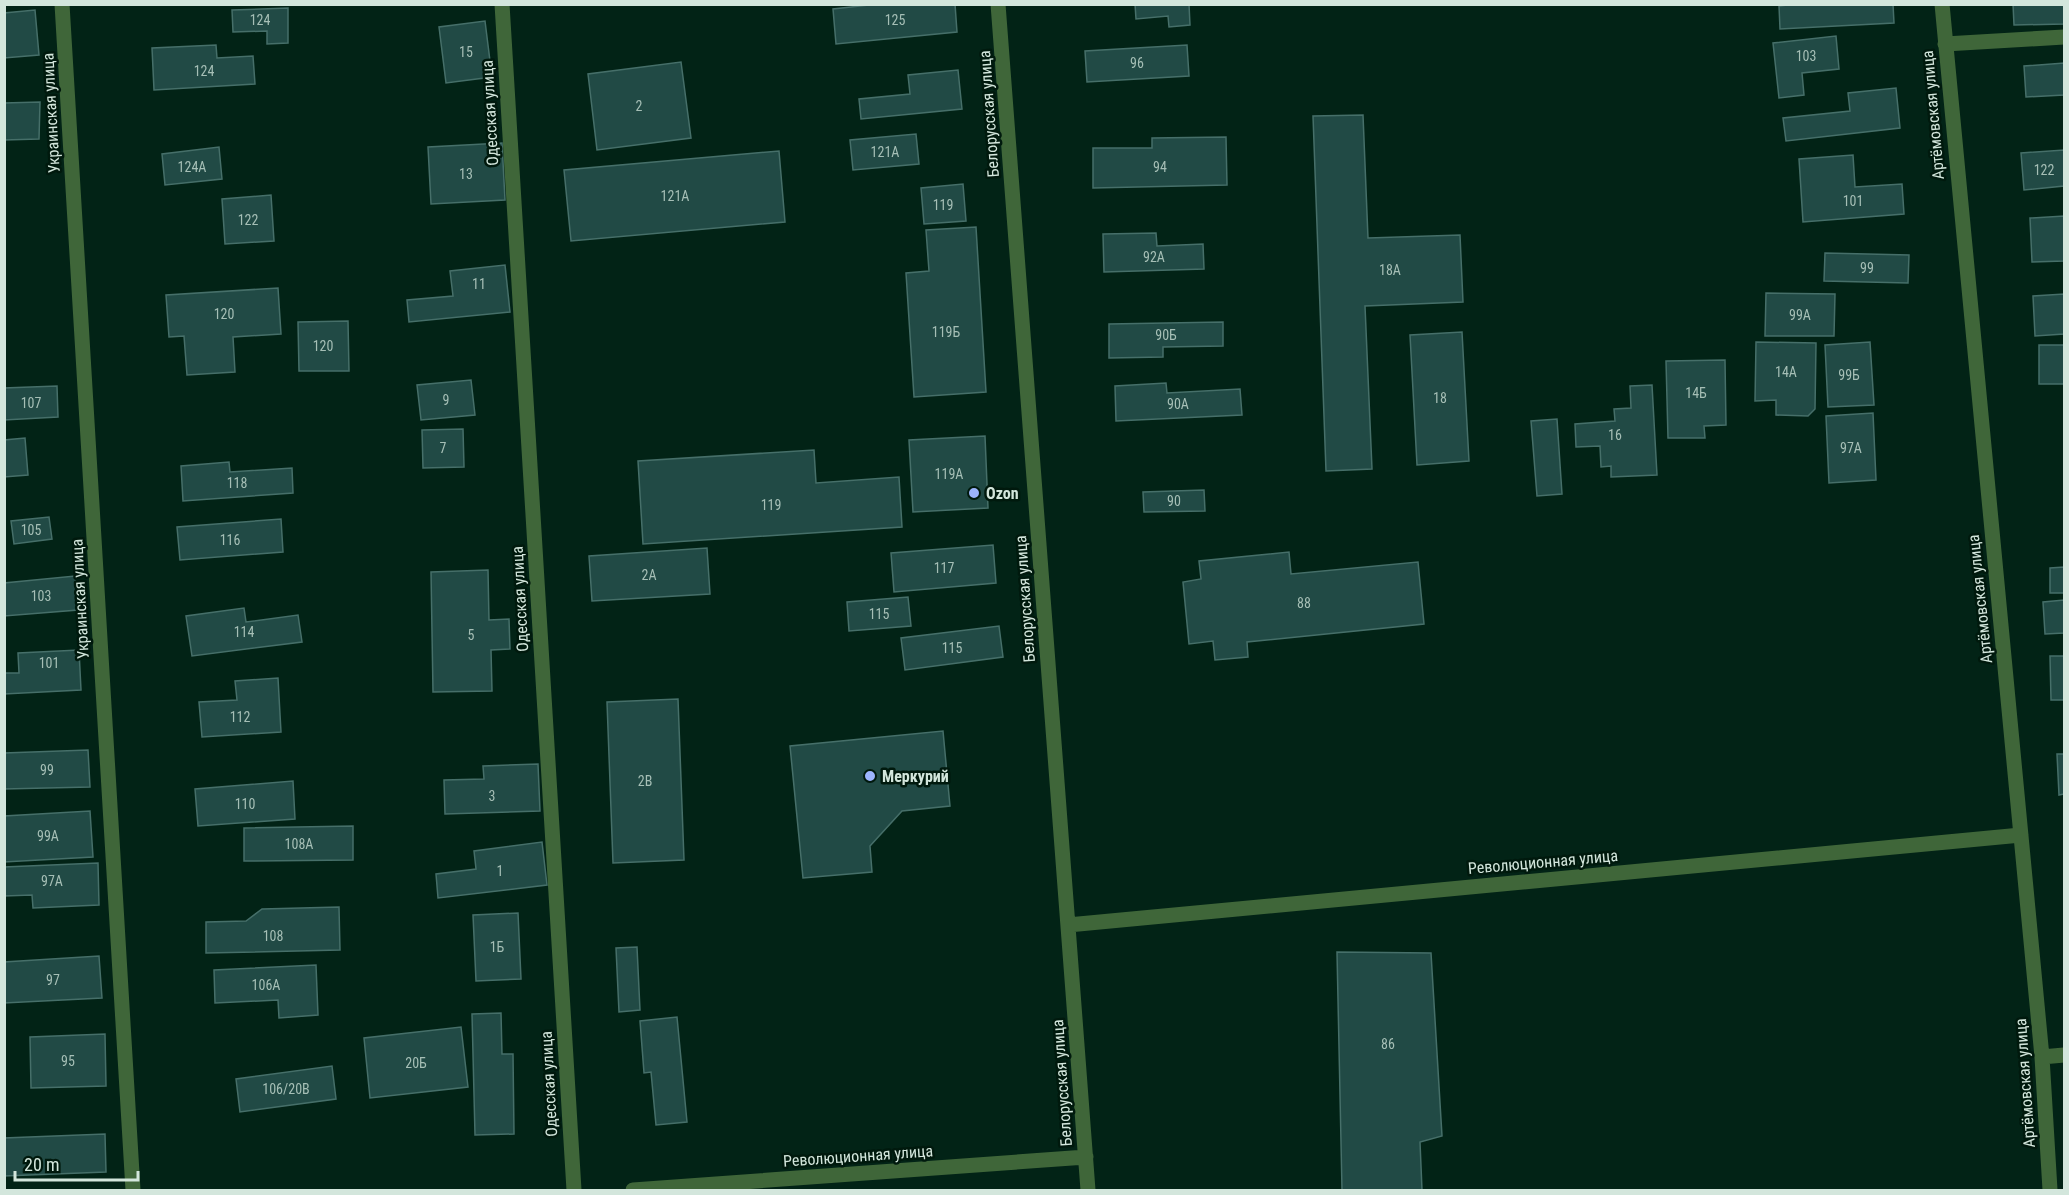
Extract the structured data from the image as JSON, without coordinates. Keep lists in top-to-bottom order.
{
  "streets": {
    "street": [
      "Украинская улица",
      "Одесская улица",
      "Белорусская улица",
      "Артёмовская улица",
      "Революционная улица"
    ]
  },
  "crossings": [
    ["Белорусская улица", "Революционная улица"],
    ["Артёмовская улица", "Революционная улица"]
  ],
  "places": ["Ozon", "Меркурий"],
  "house_numbers": [
    "124",
    "125",
    "15",
    "103",
    "96",
    "124",
    "2",
    "121А",
    "124А",
    "94",
    "122",
    "13",
    "121А",
    "101",
    "119",
    "122",
    "92А",
    "99",
    "18А",
    "11",
    "120",
    "99А",
    "119Б",
    "90Б",
    "120",
    "14А",
    "99Б",
    "14Б",
    "18",
    "9",
    "107",
    "90А",
    "16",
    "7",
    "97А",
    "119А",
    "118",
    "90",
    "119",
    "105",
    "116",
    "117",
    "2А",
    "103",
    "88",
    "115",
    "114",
    "5",
    "115",
    "101",
    "112",
    "99",
    "2В",
    "3",
    "110",
    "99А",
    "108А",
    "1",
    "97А",
    "108",
    "1Б",
    "97",
    "106А",
    "86",
    "95",
    "20Б",
    "106/20В"
  ],
  "scale_bar": "20 m"
}
